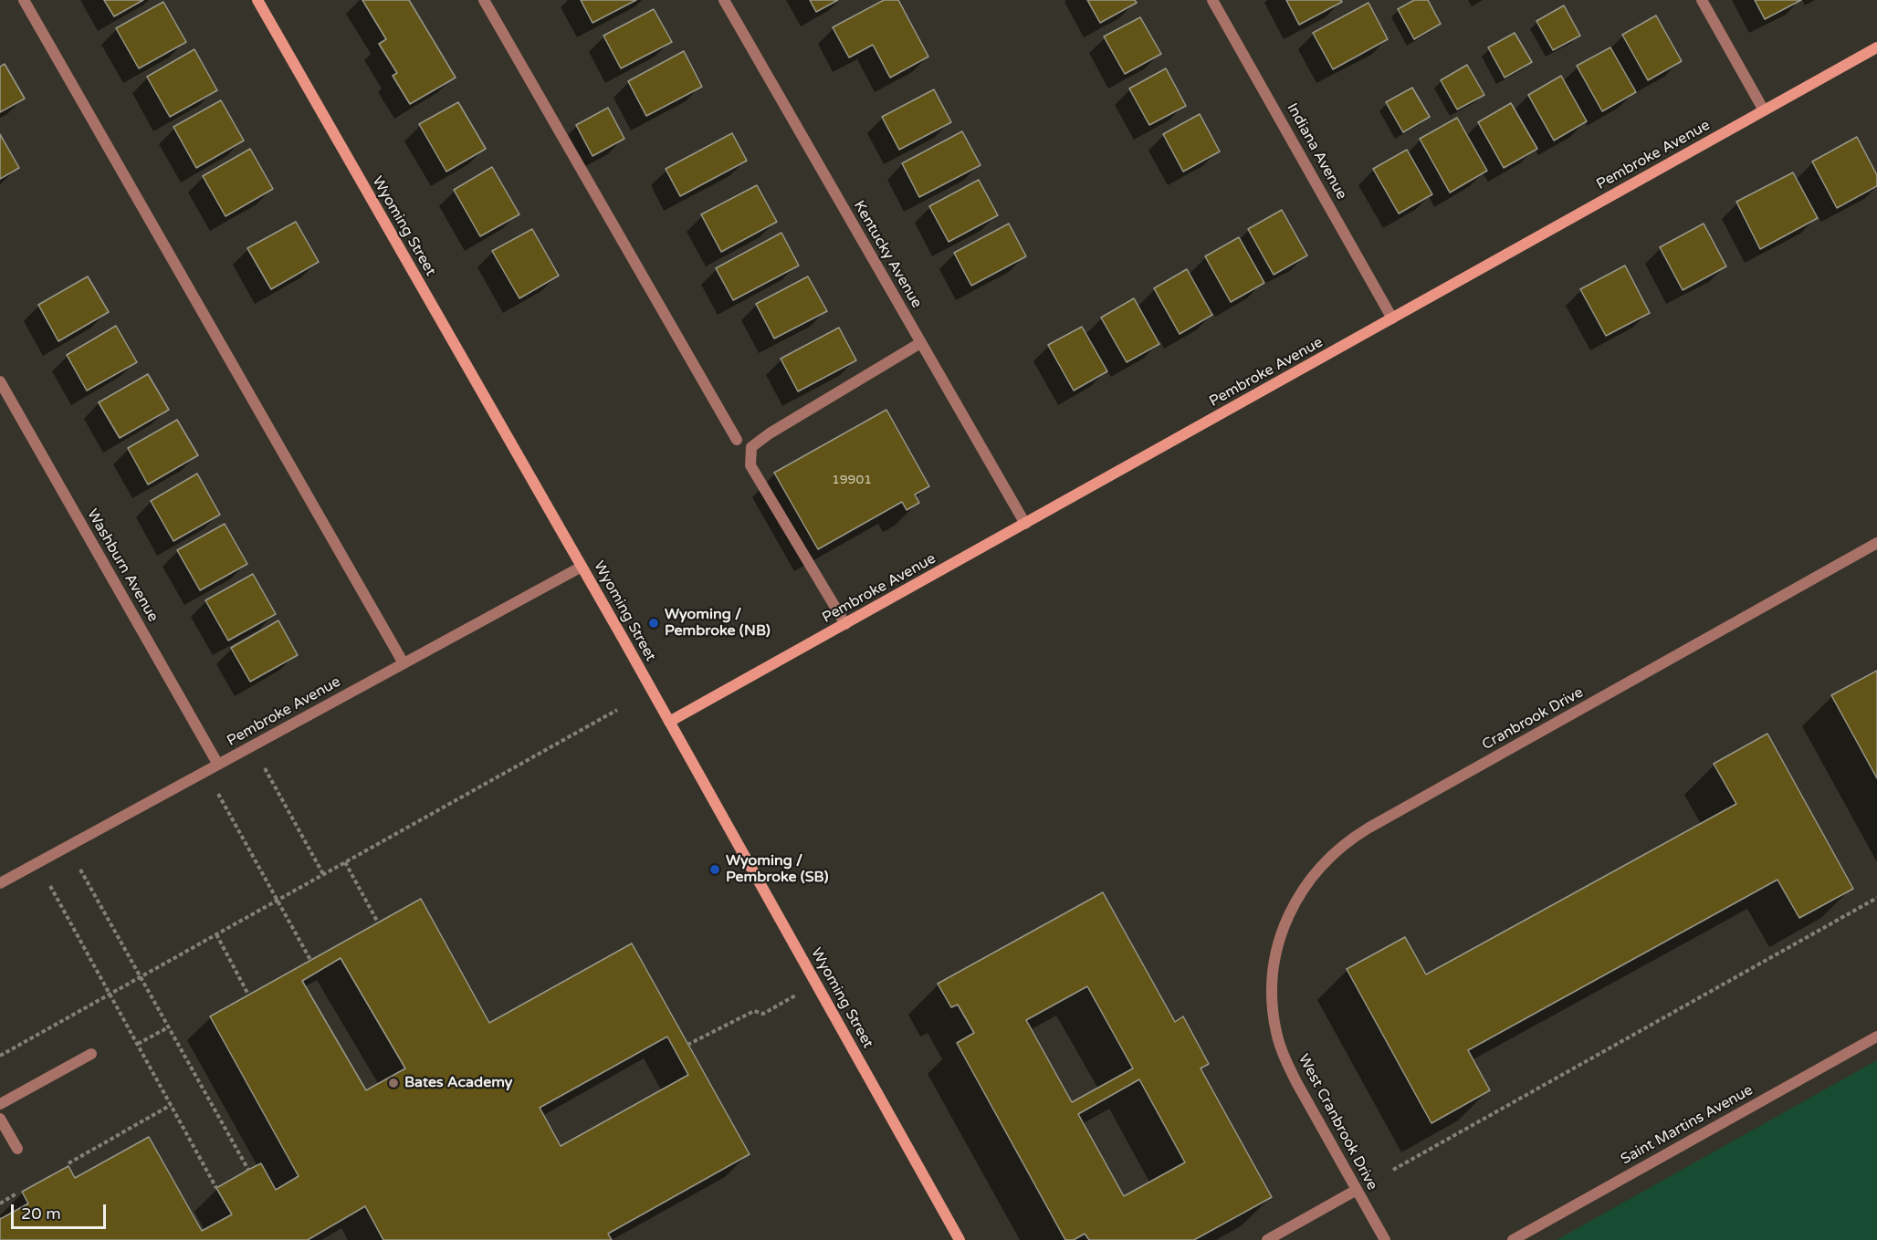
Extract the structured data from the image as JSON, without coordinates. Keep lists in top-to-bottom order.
{
  "streets": {
    "street": [
      "Indiana Avenue",
      "Pembroke Avenue",
      "Wyoming Street",
      "Kentucky Avenue",
      "Washburn Avenue",
      "Cranbrook Drive",
      "West Cranbrook Drive",
      "Saint Martins Avenue"
    ]
  },
  "crossings": [
    ["Indiana Avenue", "Pembroke Avenue"],
    ["Pembroke Avenue", "Wyoming Street"],
    ["Pembroke Avenue", "Kentucky Avenue"],
    ["Pembroke Avenue", "Washburn Avenue"],
    ["Cranbrook Drive", "West Cranbrook Drive"]
  ],
  "places": ["Wyoming / Pembroke (NB)", "Wyoming / Pembroke (SB)", "Bates Academy"],
  "house_numbers": ["19901"],
  "scale_bar": "20 m"
}
